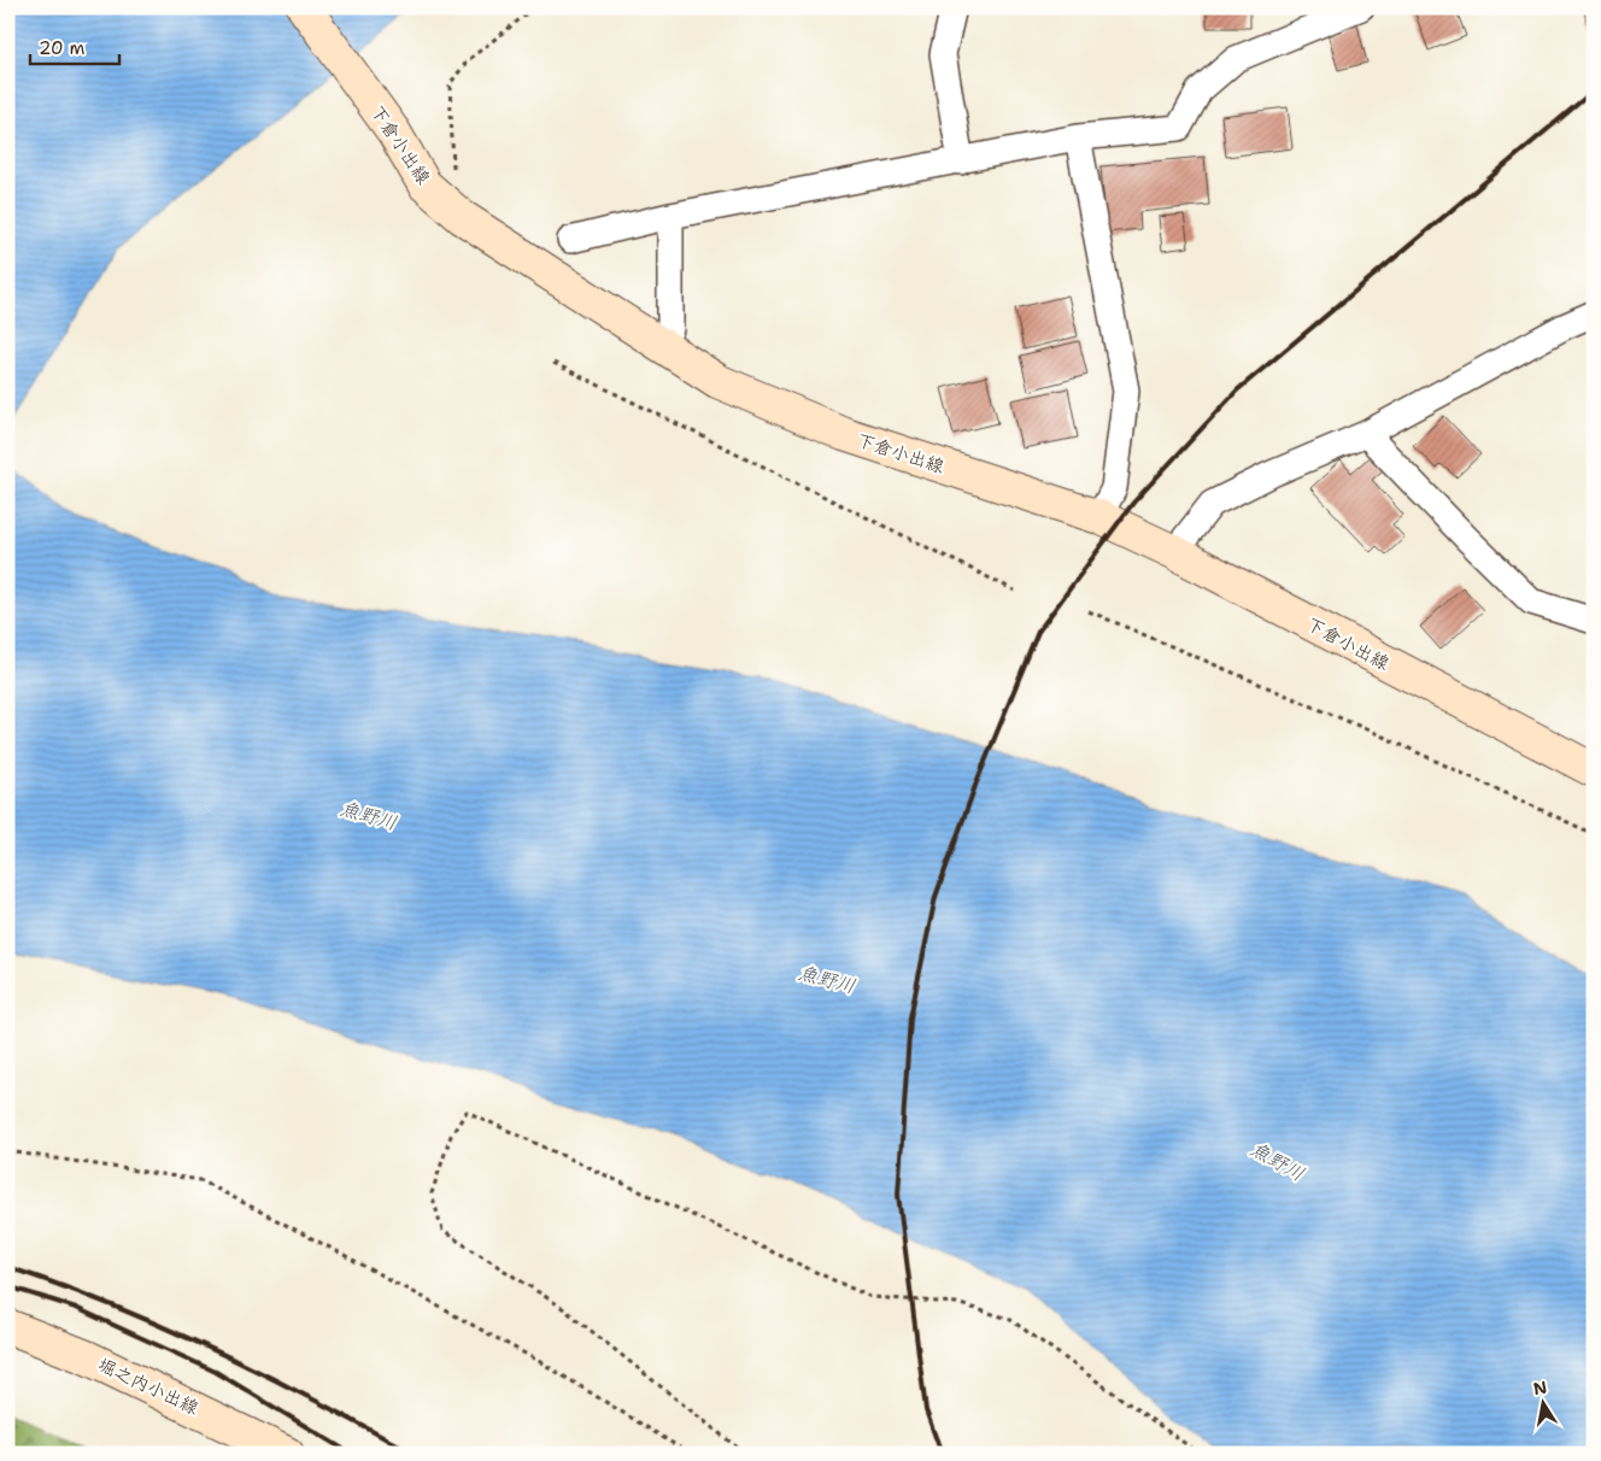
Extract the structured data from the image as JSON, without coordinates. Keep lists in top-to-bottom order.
{
  "streets": {
    "main road": ["下倉小出線", "堀之内小出線"]
  },
  "water": ["魚野川"],
  "scale_bar": "20 m",
  "north": "top"
}
